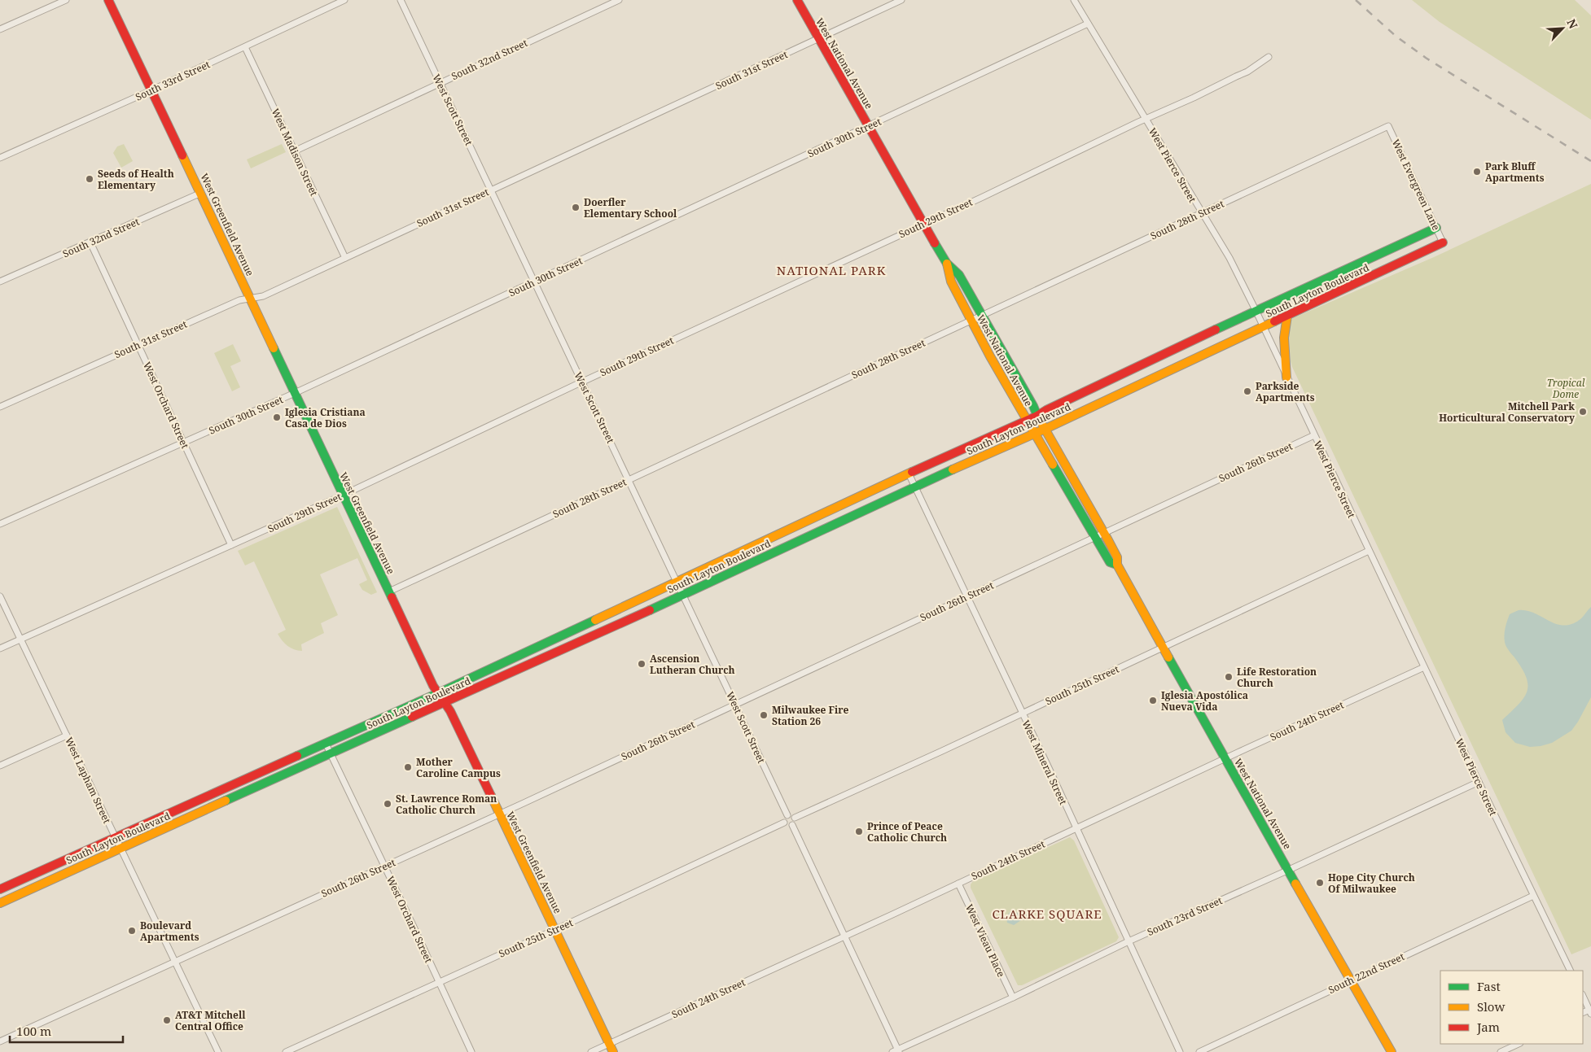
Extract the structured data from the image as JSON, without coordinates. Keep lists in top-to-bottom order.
{
  "streets": {
    "main road": ["West National Avenue", "West Greenfield Avenue", "South Layton Boulevard"],
    "street": [
      "South 32nd Street",
      "South 31st Street",
      "South 33rd Street",
      "West Scott Street",
      "South 30th Street",
      "West Madison Street",
      "West Pierce Street",
      "West Evergreen Lane",
      "South 29th Street",
      "South 28th Street",
      "West Orchard Street",
      "South 26th Street",
      "South 25th Street",
      "South 24th Street",
      "West Mineral Street",
      "West Lapham Street",
      "South 23rd Street",
      "West Vieau Place",
      "South 22nd Street"
    ]
  },
  "crossings": [
    ["South 32nd Street", "West Scott Street"],
    ["South 32nd Street", "West Madison Street"],
    ["South 32nd Street", "West Greenfield Avenue"],
    ["South 32nd Street", "West Orchard Street"],
    ["West National Avenue", "South 31st Street"],
    ["West National Avenue", "South 30th Street"],
    ["West National Avenue", "South 29th Street"],
    ["West National Avenue", "South 28th Street"],
    ["West National Avenue", "South Layton Boulevard"],
    ["West National Avenue", "South 26th Street"],
    ["West National Avenue", "South 25th Street"],
    ["West National Avenue", "South 24th Street"],
    ["West National Avenue", "South 23rd Street"],
    ["West National Avenue", "South 22nd Street"],
    ["South 31st Street", "West Scott Street"],
    ["South 31st Street", "West Madison Street"],
    ["South 31st Street", "West Greenfield Avenue"],
    ["South 31st Street", "West Orchard Street"],
    ["South 33rd Street", "West Madison Street"],
    ["South 33rd Street", "West Greenfield Avenue"],
    ["West Scott Street", "South 30th Street"],
    ["West Scott Street", "South 29th Street"],
    ["West Scott Street", "South 28th Street"],
    ["West Scott Street", "South Layton Boulevard"],
    ["West Scott Street", "South 26th Street"],
    ["West Scott Street", "South 25th Street"],
    ["South 30th Street", "West Pierce Street"],
    ["South 30th Street", "West Greenfield Avenue"],
    ["South 30th Street", "West Orchard Street"],
    ["West Pierce Street", "South 29th Street"],
    ["West Pierce Street", "South 28th Street"],
    ["West Pierce Street", "South Layton Boulevard"],
    ["West Pierce Street", "South 26th Street"],
    ["West Pierce Street", "South 25th Street"],
    ["West Pierce Street", "South 24th Street"],
    ["West Pierce Street", "South 23rd Street"],
    ["West Pierce Street", "South 22nd Street"],
    ["West Evergreen Lane", "South 28th Street"],
    ["West Evergreen Lane", "South Layton Boulevard"],
    ["South 29th Street", "West Greenfield Avenue"],
    ["South 29th Street", "West Orchard Street"],
    ["South 29th Street", "West Lapham Street"],
    ["South 28th Street", "West Greenfield Avenue"],
    ["West Greenfield Avenue", "South Layton Boulevard"],
    ["West Greenfield Avenue", "South 26th Street"],
    ["West Greenfield Avenue", "South 25th Street"],
    ["West Greenfield Avenue", "South 24th Street"],
    ["South Layton Boulevard", "West Orchard Street"],
    ["South Layton Boulevard", "West Mineral Street"],
    ["South Layton Boulevard", "West Lapham Street"],
    ["West Orchard Street", "South 26th Street"],
    ["West Orchard Street", "South 25th Street"],
    ["South 26th Street", "West Mineral Street"],
    ["South 26th Street", "West Lapham Street"],
    ["South 25th Street", "West Mineral Street"],
    ["South 24th Street", "West Mineral Street"],
    ["South 24th Street", "West Vieau Place"],
    ["West Mineral Street", "South 23rd Street"],
    ["South 23rd Street", "West Vieau Place"]
  ],
  "districts": ["NATIONAL PARK", "CLARKE SQUARE"],
  "parks": ["Tropical Dome"],
  "places": [
    "Park Bluff Apartments",
    "Seeds of Health Elementary",
    "Doerfler Elementary School",
    "Parkside Apartments",
    "Mitchell Park Horticultural Conservatory",
    "Iglesia Cristiana Casa de Dios",
    "Ascension Lutheran Church",
    "Life Restoration Church",
    "Iglesia Apostólica Nueva Vida",
    "Milwaukee Fire Station 26",
    "Mother Caroline Campus",
    "St. Lawrence Roman Catholic Church",
    "Prince of Peace Catholic Church",
    "Hope City Church Of Milwaukee",
    "Boulevard Apartments",
    "AT&T Mitchell Central Office"
  ],
  "legend": ["Fast", "Slow", "Jam"],
  "scale_bar": "100 m",
  "north": "top right"
}
